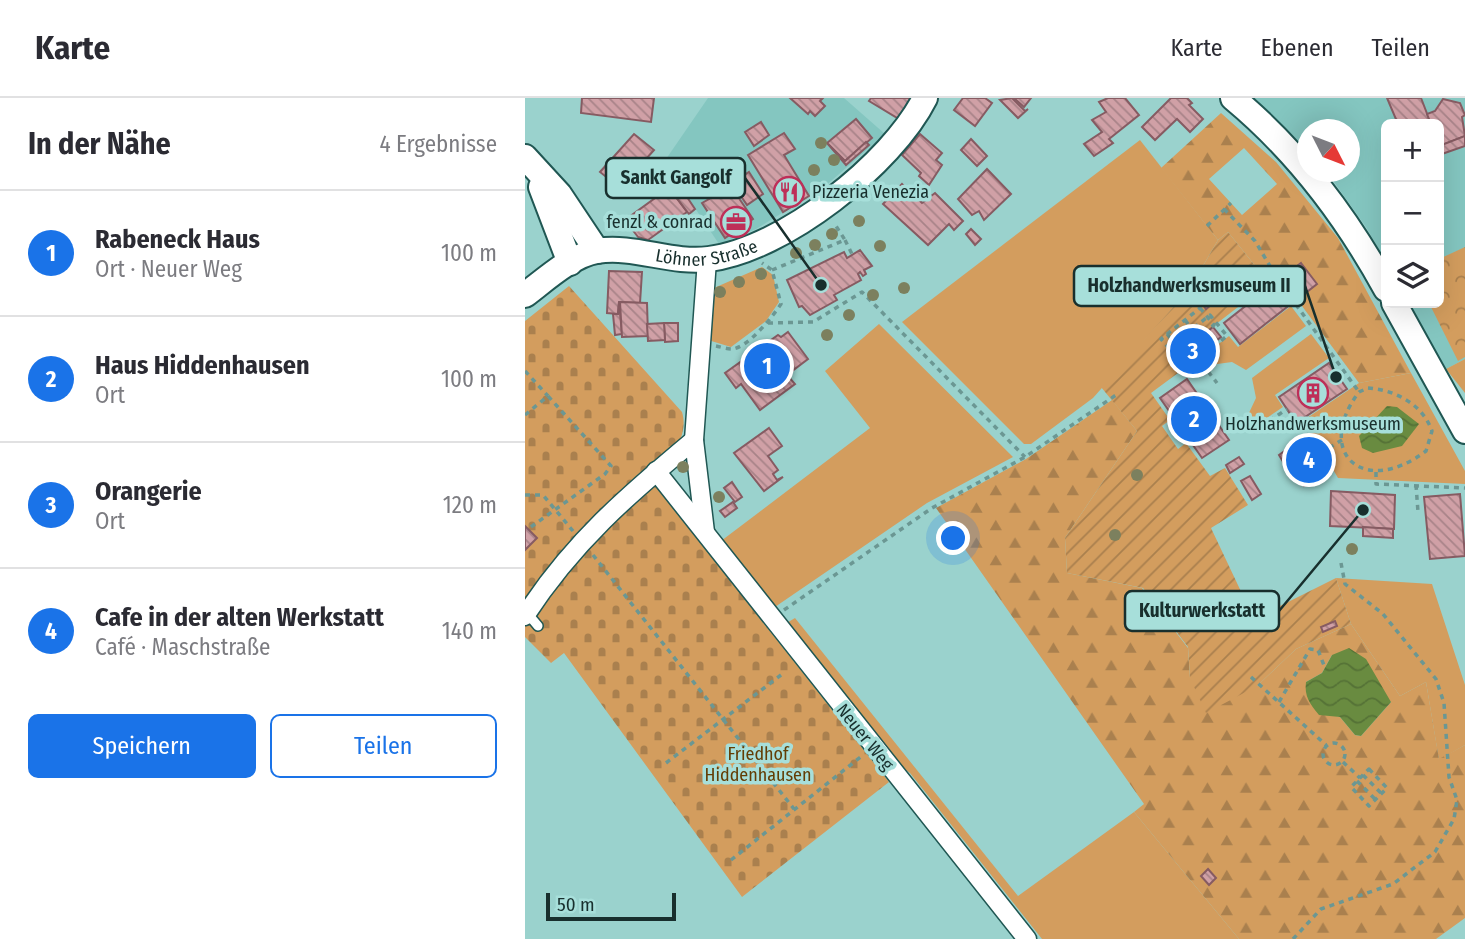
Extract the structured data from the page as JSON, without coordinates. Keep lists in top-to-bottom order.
{
  "streets": {
    "street": ["Löhner Straße", "Neuer Weg"]
  },
  "parks": ["Friedhof Hiddenhausen"],
  "places": {
    "restaurant": ["Pizzeria Venezia"],
    "office": ["fenzl & conrad"],
    "other": ["Sankt Gangolf", "Holzhandwerksmuseum II", "Kulturwerkstatt"],
    "building": ["Holzhandwerksmuseum"]
  },
  "scale_bar": "50 m",
  "north": "bottom right",
  "page": {
    "header": "Karte",
    "nav": ["Karte", "Ebenen", "Teilen"],
    "heading": ["In der Nähe", "4 Ergebnisse"],
    "map_buttons": ["+", "−"],
    "list": [
      {
        "mark": "1",
        "name": "Rabeneck Haus",
        "note": "Ort · Neuer Weg",
        "value": "100 m"
      },
      {
        "mark": "2",
        "name": "Haus Hiddenhausen",
        "note": "Ort",
        "value": "100 m"
      },
      {
        "mark": "3",
        "name": "Orangerie",
        "note": "Ort",
        "value": "120 m"
      },
      {
        "mark": "4",
        "name": "Cafe in der alten Werkstatt",
        "note": "Café · Maschstraße",
        "value": "140 m"
      }
    ],
    "pins": [
      "3",
      "1",
      "2",
      "4"
    ],
    "buttons": ["Speichern", "Teilen"],
    "scale": "50 m"
  }
}
